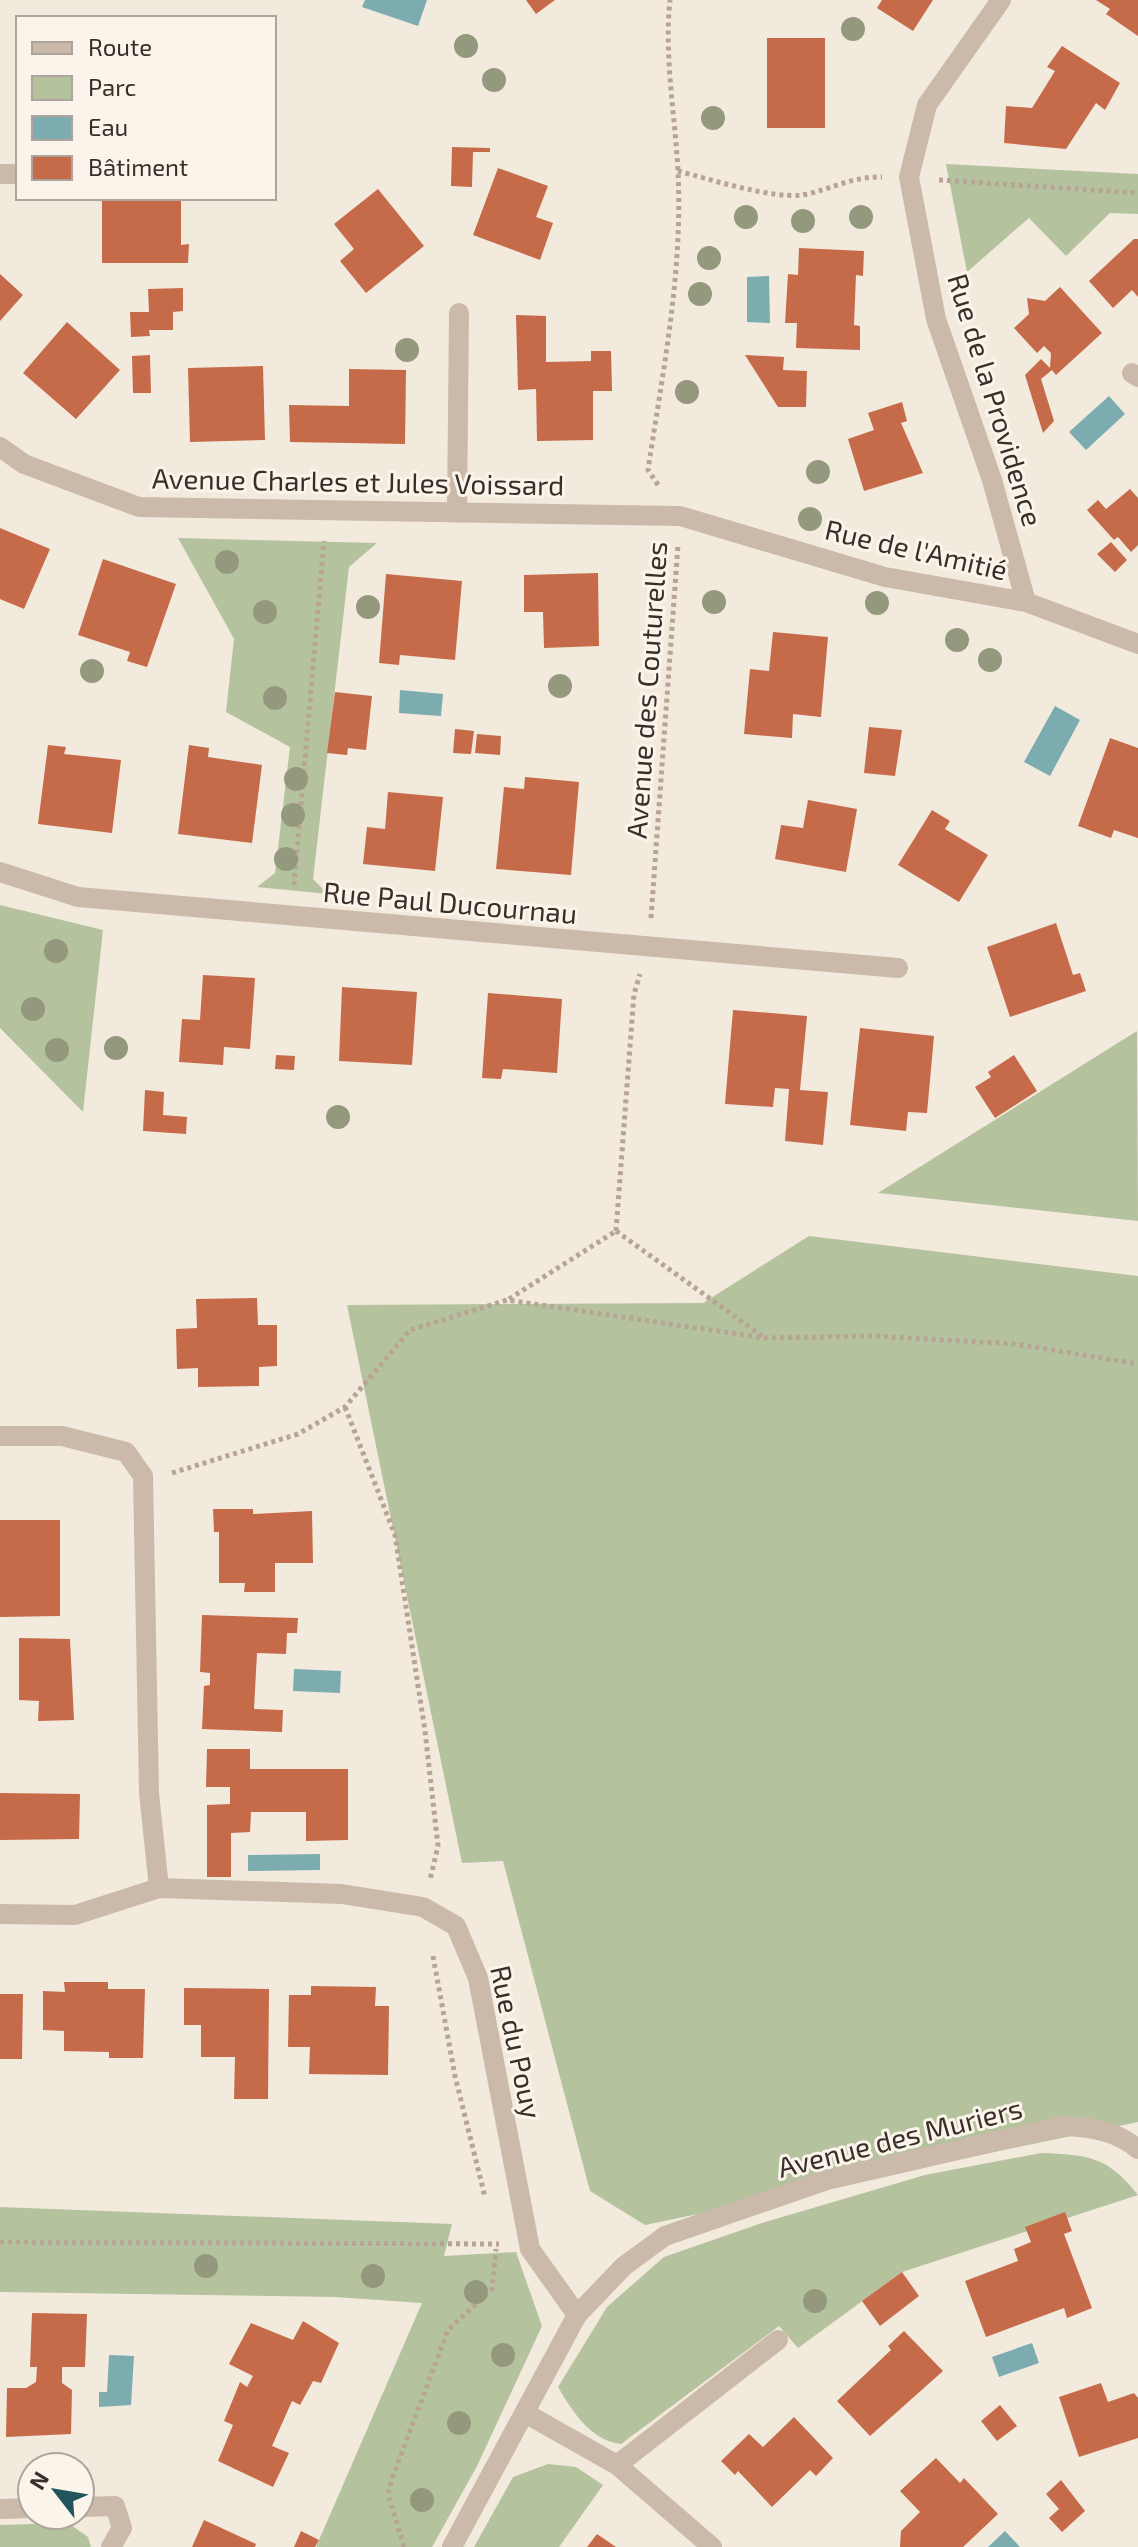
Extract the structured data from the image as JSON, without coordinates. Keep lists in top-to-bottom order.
{
  "streets": {
    "street": [
      "Rue de la Providence",
      "Avenue Charles et Jules Voissard",
      "Rue de l'Amitié",
      "Rue Paul Ducournau",
      "Rue du Pouy",
      "Avenue des Muriers"
    ],
    "path": ["Avenue des Couturelles"]
  },
  "crossings": [
    ["Rue de la Providence", "Rue de l'Amitié"],
    ["Avenue Charles et Jules Voissard", "Rue de l'Amitié"],
    ["Avenue Charles et Jules Voissard", "Avenue des Couturelles"],
    ["Rue de l'Amitié", "Avenue des Couturelles"],
    ["Avenue des Couturelles", "Rue Paul Ducournau"],
    ["Rue du Pouy", "Avenue des Muriers"]
  ],
  "legend": [
    "Route",
    "Parc",
    "Eau",
    "Bâtiment"
  ],
  "north": "top left"
}
